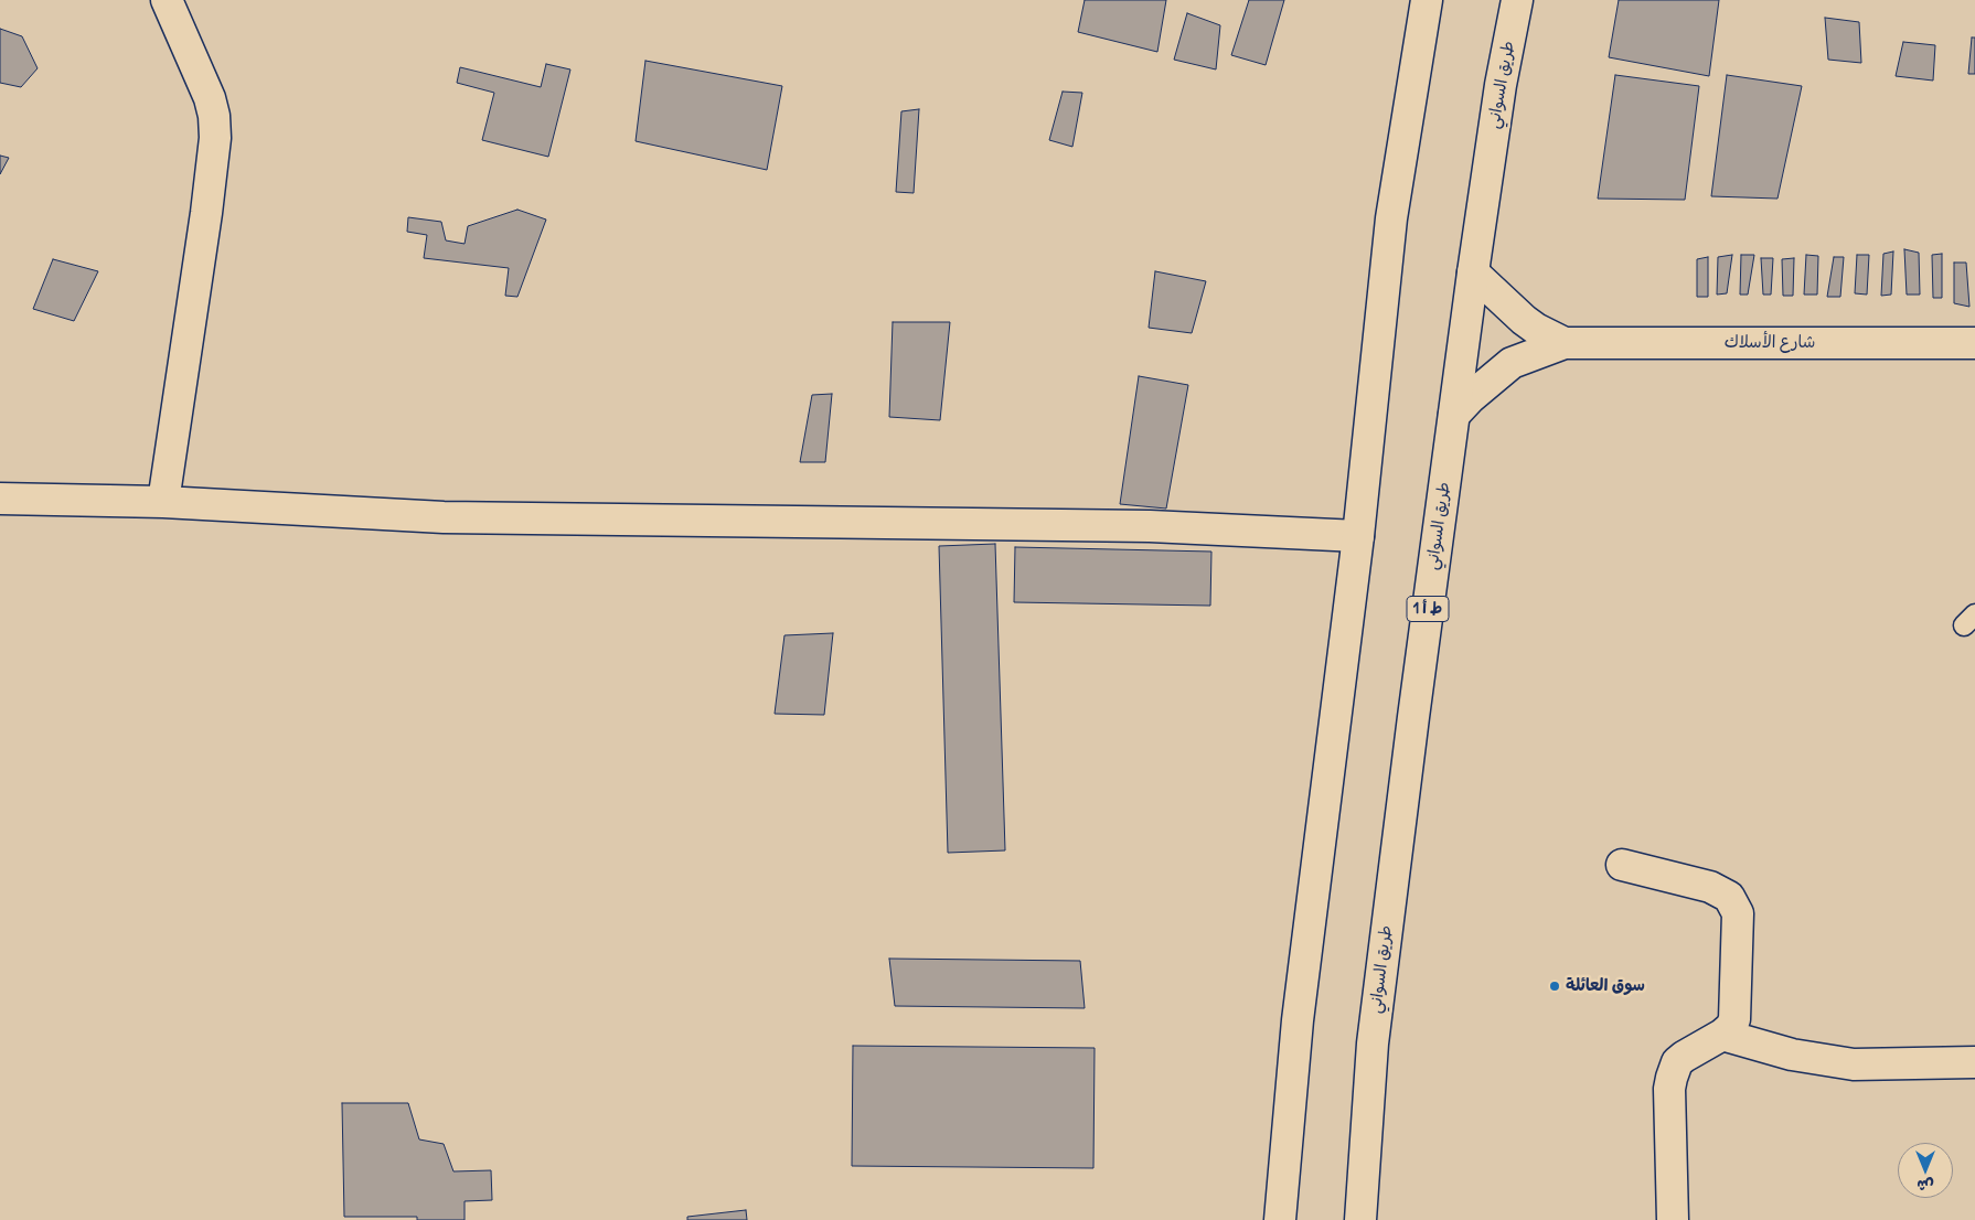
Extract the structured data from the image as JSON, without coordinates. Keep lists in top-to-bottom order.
{
  "streets": {
    "main road": ["طريق السواني", "شارع الأسلاك", "ط أ 1"]
  },
  "crossings": [
    ["طريق السواني", "شارع الأسلاك"]
  ],
  "places": ["سوق العائلة"],
  "north": "bottom"
}
